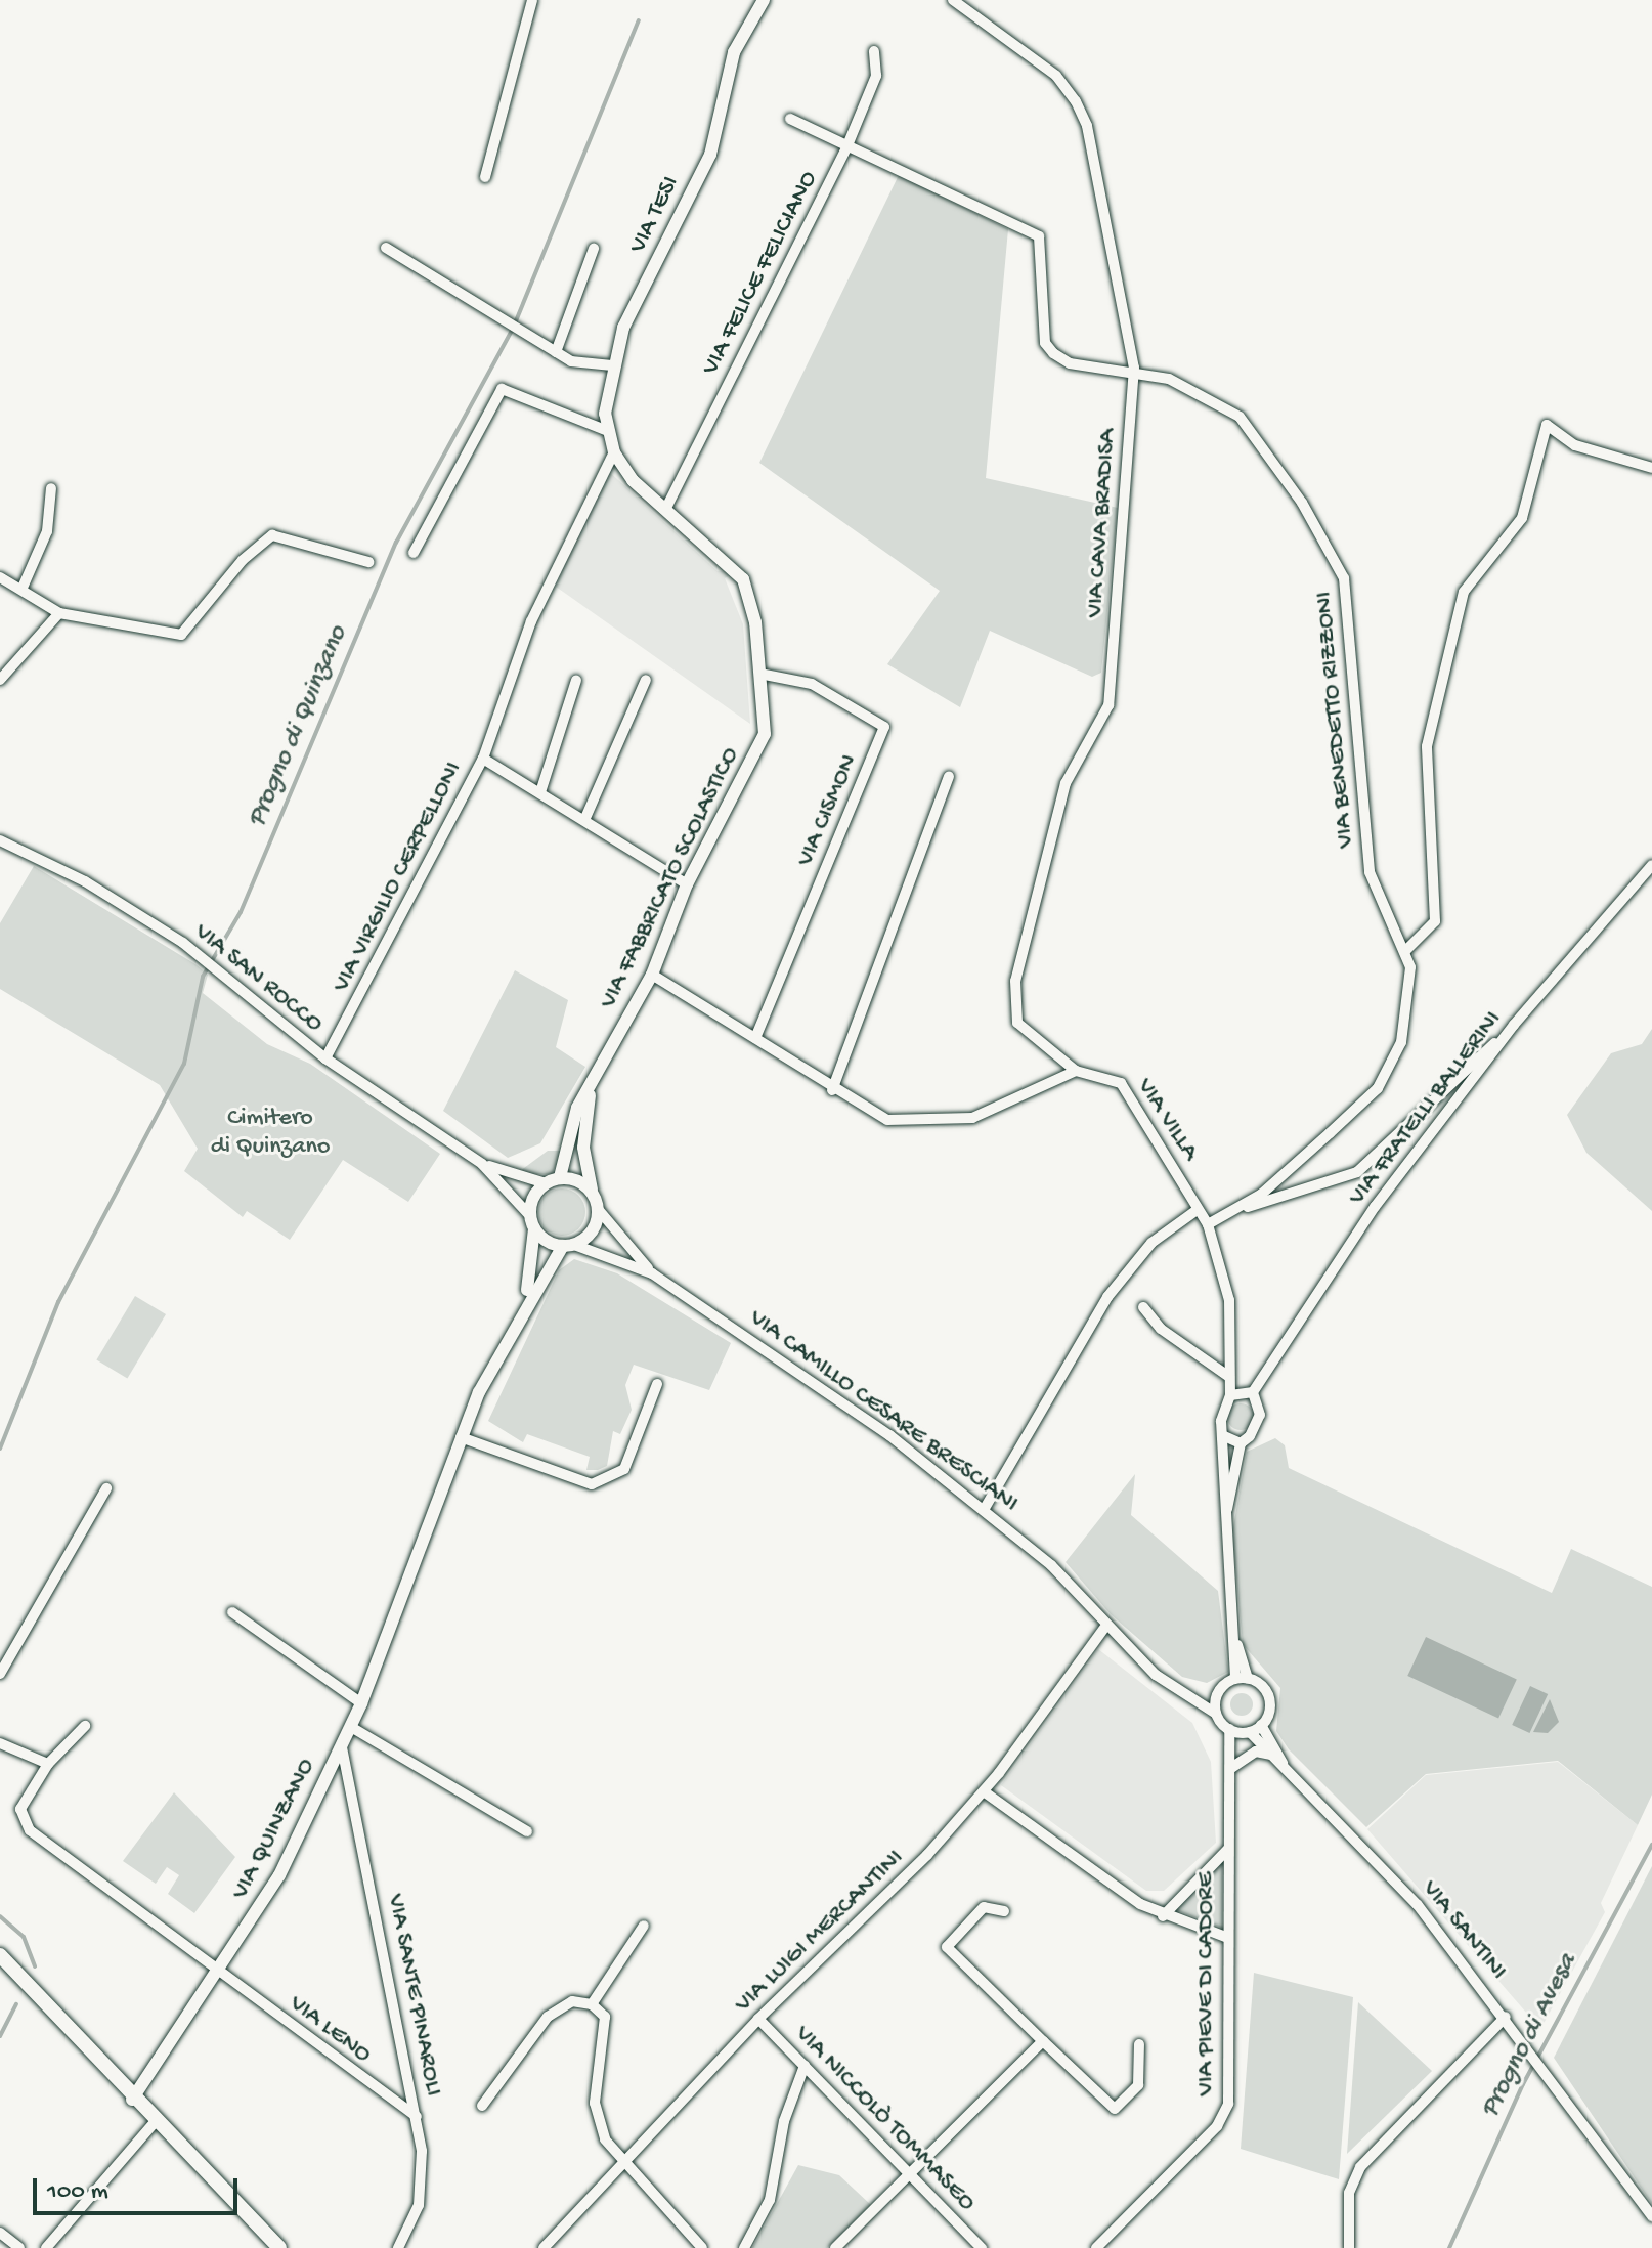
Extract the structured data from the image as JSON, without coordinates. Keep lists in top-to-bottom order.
{
  "streets": {
    "street": [
      "VIA TESI",
      "VIA FELICE FELICIANO",
      "VIA CAVA BRADISA",
      "VIA BENEDETTO RIZZONI",
      "VIA CISMON",
      "VIA VIRGILIO CERPELLONI",
      "VIA FABBRICATO SCOLASTICO",
      "VIA SAN ROCCO",
      "VIA FRATELLI BALLERINI",
      "VIA VILLA",
      "VIA CAMILLO CESARE BRESCIANI",
      "VIA QUINZANO",
      "VIA SANTINI",
      "VIA LUIGI MERCANTINI",
      "VIA PIEVE DI CADORE",
      "VIA SANTE PINAROLI",
      "VIA LENO",
      "VIA NICCOLÒ TOMMASEO"
    ]
  },
  "crossings": [
    ["VIA TESI", "VIA VIRGILIO CERPELLONI"],
    ["VIA TESI", "VIA FABBRICATO SCOLASTICO"],
    ["VIA FELICE FELICIANO", "VIA BENEDETTO RIZZONI"],
    ["VIA FELICE FELICIANO", "VIA FABBRICATO SCOLASTICO"],
    ["VIA CAVA BRADISA", "VIA BENEDETTO RIZZONI"],
    ["VIA CAVA BRADISA", "VIA VILLA"],
    ["VIA CISMON", "VIA FABBRICATO SCOLASTICO"],
    ["VIA VIRGILIO CERPELLONI", "VIA FABBRICATO SCOLASTICO"],
    ["VIA VIRGILIO CERPELLONI", "VIA SAN ROCCO"],
    ["VIA FABBRICATO SCOLASTICO", "VIA SAN ROCCO"],
    ["VIA FABBRICATO SCOLASTICO", "VIA CAMILLO CESARE BRESCIANI"],
    ["VIA FABBRICATO SCOLASTICO", "VIA QUINZANO"],
    ["VIA SAN ROCCO", "VIA CAMILLO CESARE BRESCIANI"],
    ["VIA SAN ROCCO", "VIA QUINZANO"],
    ["VIA FRATELLI BALLERINI", "VIA VILLA"],
    ["VIA VILLA", "VIA CAMILLO CESARE BRESCIANI"],
    ["VIA VILLA", "VIA SANTINI"],
    ["VIA VILLA", "VIA PIEVE DI CADORE"],
    ["VIA CAMILLO CESARE BRESCIANI", "VIA QUINZANO"],
    ["VIA CAMILLO CESARE BRESCIANI", "VIA SANTINI"],
    ["VIA CAMILLO CESARE BRESCIANI", "VIA LUIGI MERCANTINI"],
    ["VIA CAMILLO CESARE BRESCIANI", "VIA PIEVE DI CADORE"],
    ["VIA QUINZANO", "VIA SANTE PINAROLI"],
    ["VIA QUINZANO", "VIA LENO"],
    ["VIA SANTINI", "VIA PIEVE DI CADORE"],
    ["VIA LUIGI MERCANTINI", "VIA NICCOLÒ TOMMASEO"],
    ["VIA SANTE PINAROLI", "VIA LENO"]
  ],
  "water": ["Progno di Quinzano", "Progno di Avesa"],
  "parks": ["Cimitero di Quinzano"],
  "scale_bar": "100 m"
}
